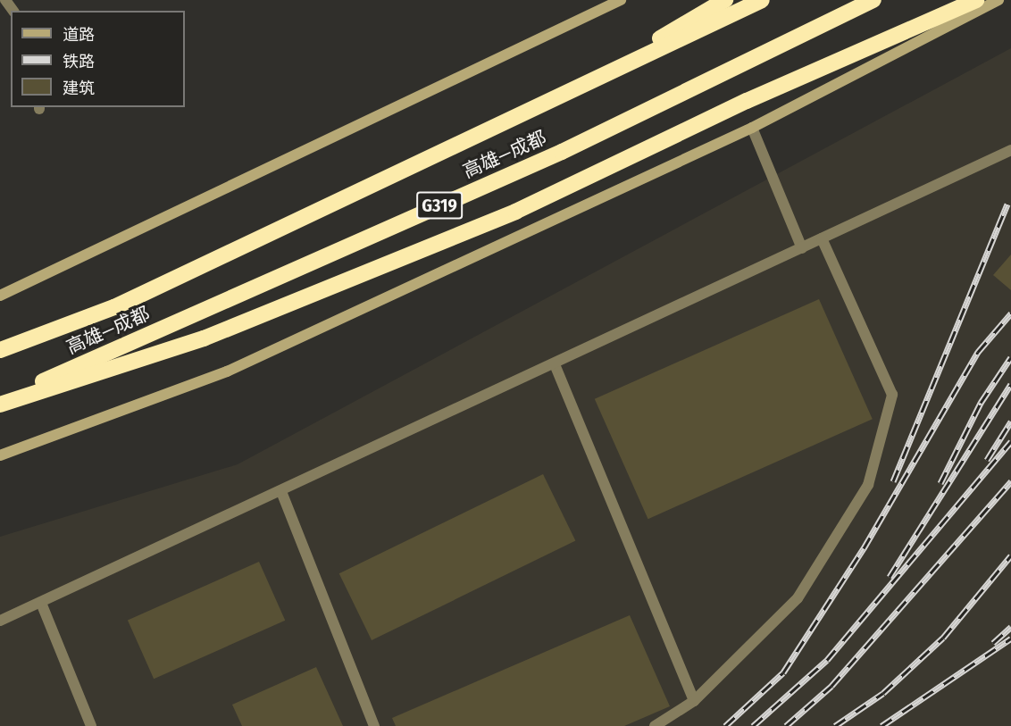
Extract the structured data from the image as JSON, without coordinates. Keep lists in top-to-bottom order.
{
  "streets": {
    "highway": ["高雄—成都", "G319"]
  },
  "legend": ["道路", "铁路", "建筑"]
}
